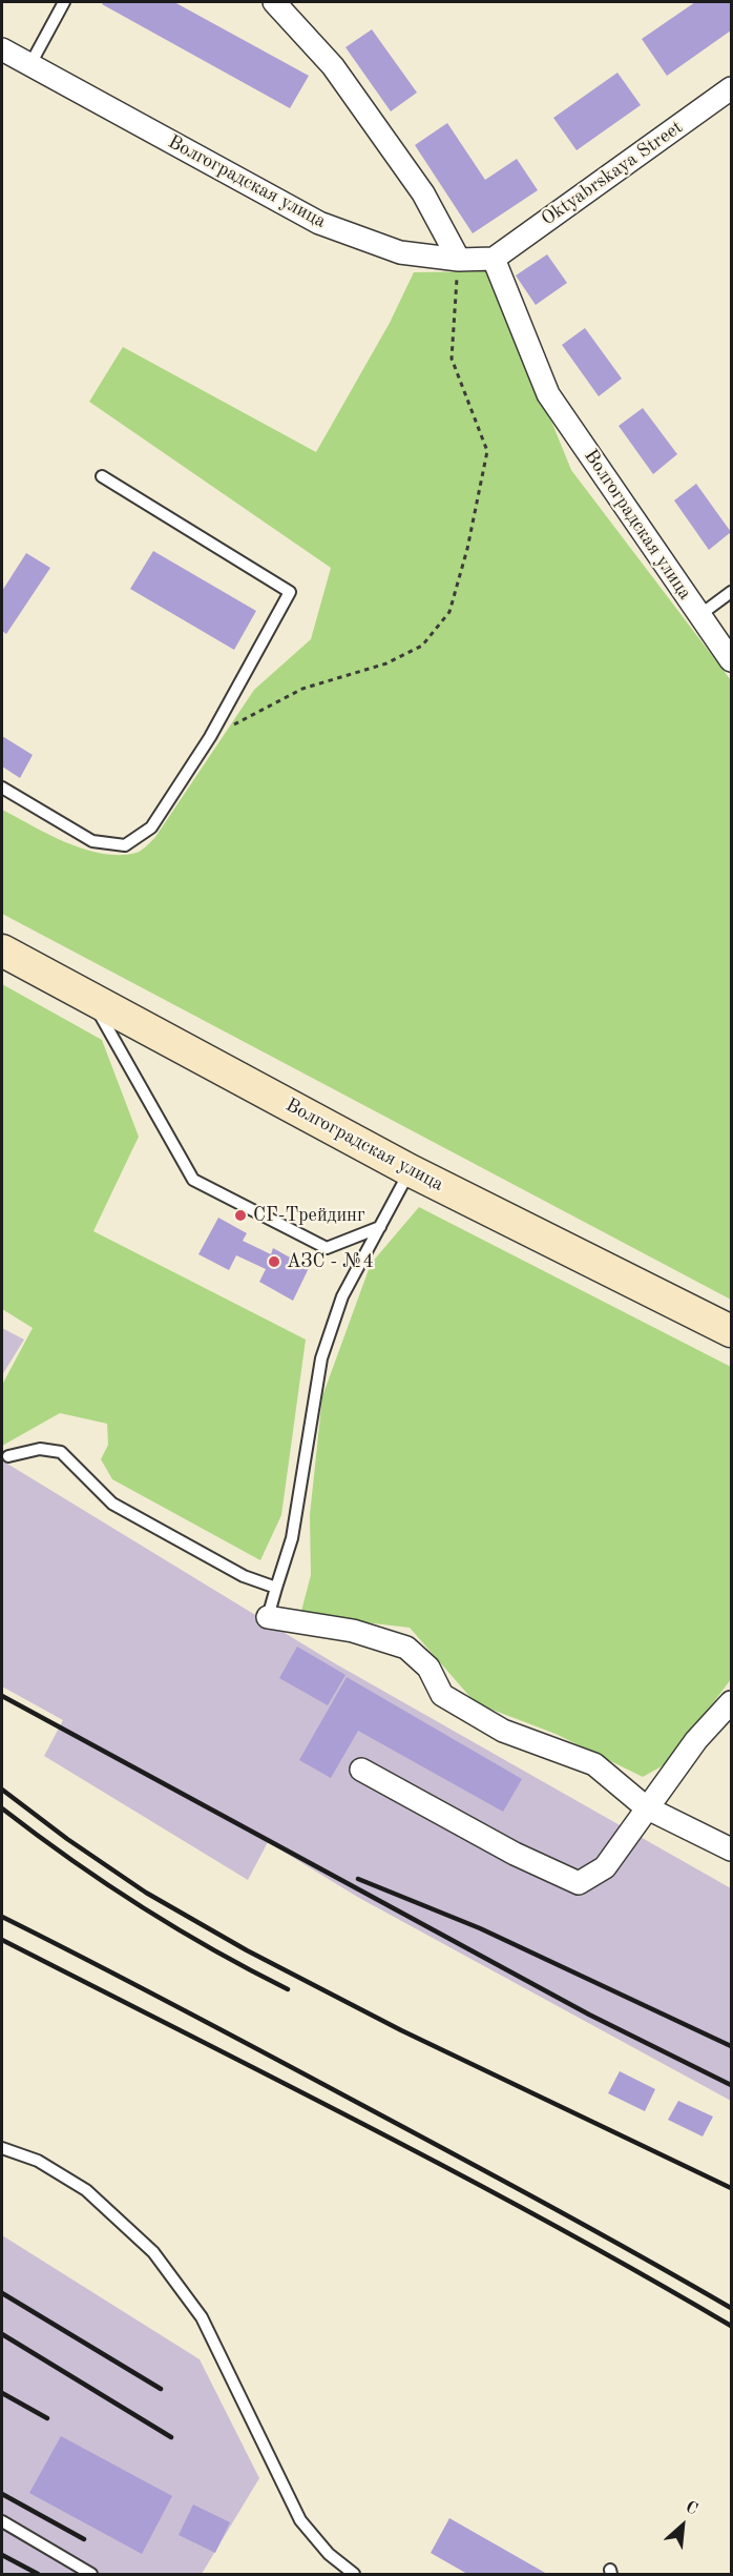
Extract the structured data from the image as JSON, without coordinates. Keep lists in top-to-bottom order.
{
  "streets": {
    "main road": ["Волгоградская улица"],
    "street": ["Oktyabrskaya Street"]
  },
  "crossings": [
    ["Oktyabrskaya Street", "Волгоградская улица"]
  ],
  "places": ["СГ-Трейдинг", "АЗС - №4"],
  "north": "top right"
}
